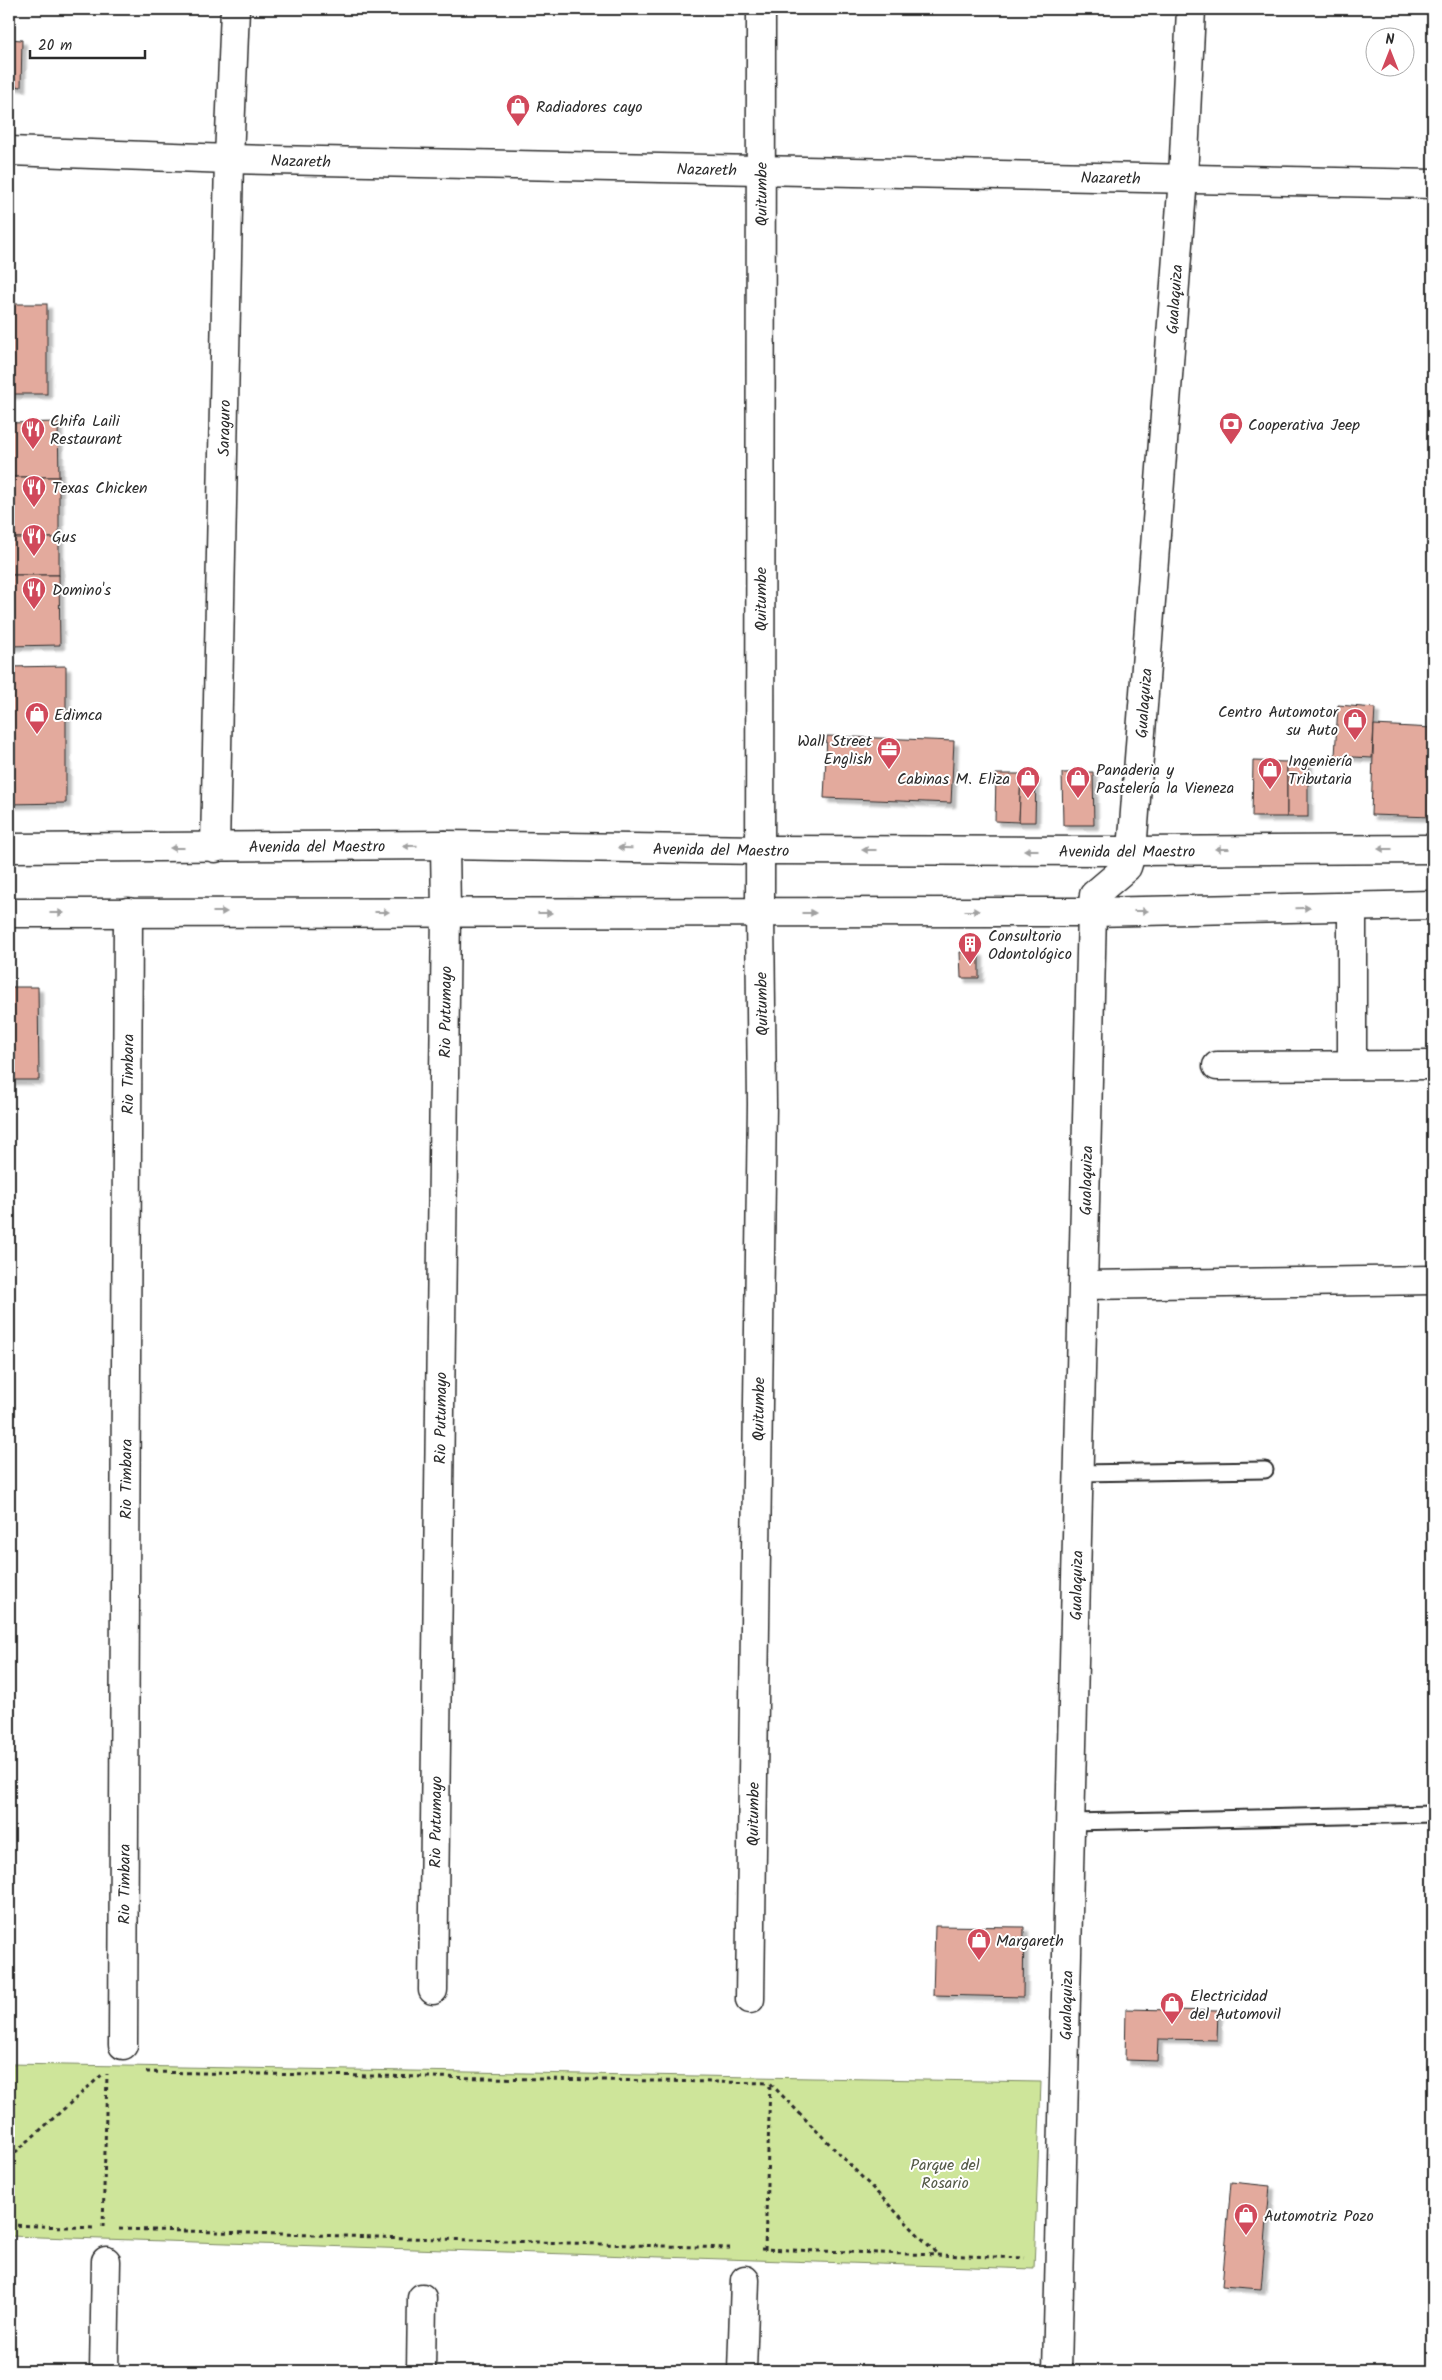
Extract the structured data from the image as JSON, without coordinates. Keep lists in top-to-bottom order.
{
  "streets": {
    "street": [
      "Nazareth",
      "Quitumbe",
      "Gualaquiza",
      "Saraguro",
      "Avenida del Maestro",
      "Rio Putumayo",
      "Rio Timbara"
    ]
  },
  "crossings": [
    ["Nazareth", "Quitumbe"],
    ["Nazareth", "Gualaquiza"],
    ["Nazareth", "Saraguro"],
    ["Quitumbe", "Avenida del Maestro"],
    ["Gualaquiza", "Avenida del Maestro"],
    ["Saraguro", "Avenida del Maestro"],
    ["Avenida del Maestro", "Rio Putumayo"]
  ],
  "parks": ["Parque del Rosario"],
  "places": {
    "shop": [
      "Radiadores cayo",
      "Edimca",
      "Centro Automotor su Auto",
      "Ingeniería Tributaria",
      "Cabinas M. Eliza",
      "Panaderia y Pastelería la Vieneza",
      "Margareth",
      "Electricidad del Automovil",
      "Automotriz Pozo"
    ],
    "bank": ["Cooperativa Jeep"],
    "restaurant": [
      "Chifa Laili Restaurant",
      "Texas Chicken",
      "Gus",
      "Domino's"
    ],
    "office": ["Wall Street English"],
    "building": ["Consultorio Odontológico"]
  },
  "scale_bar": "20 m",
  "north": "top"
}
